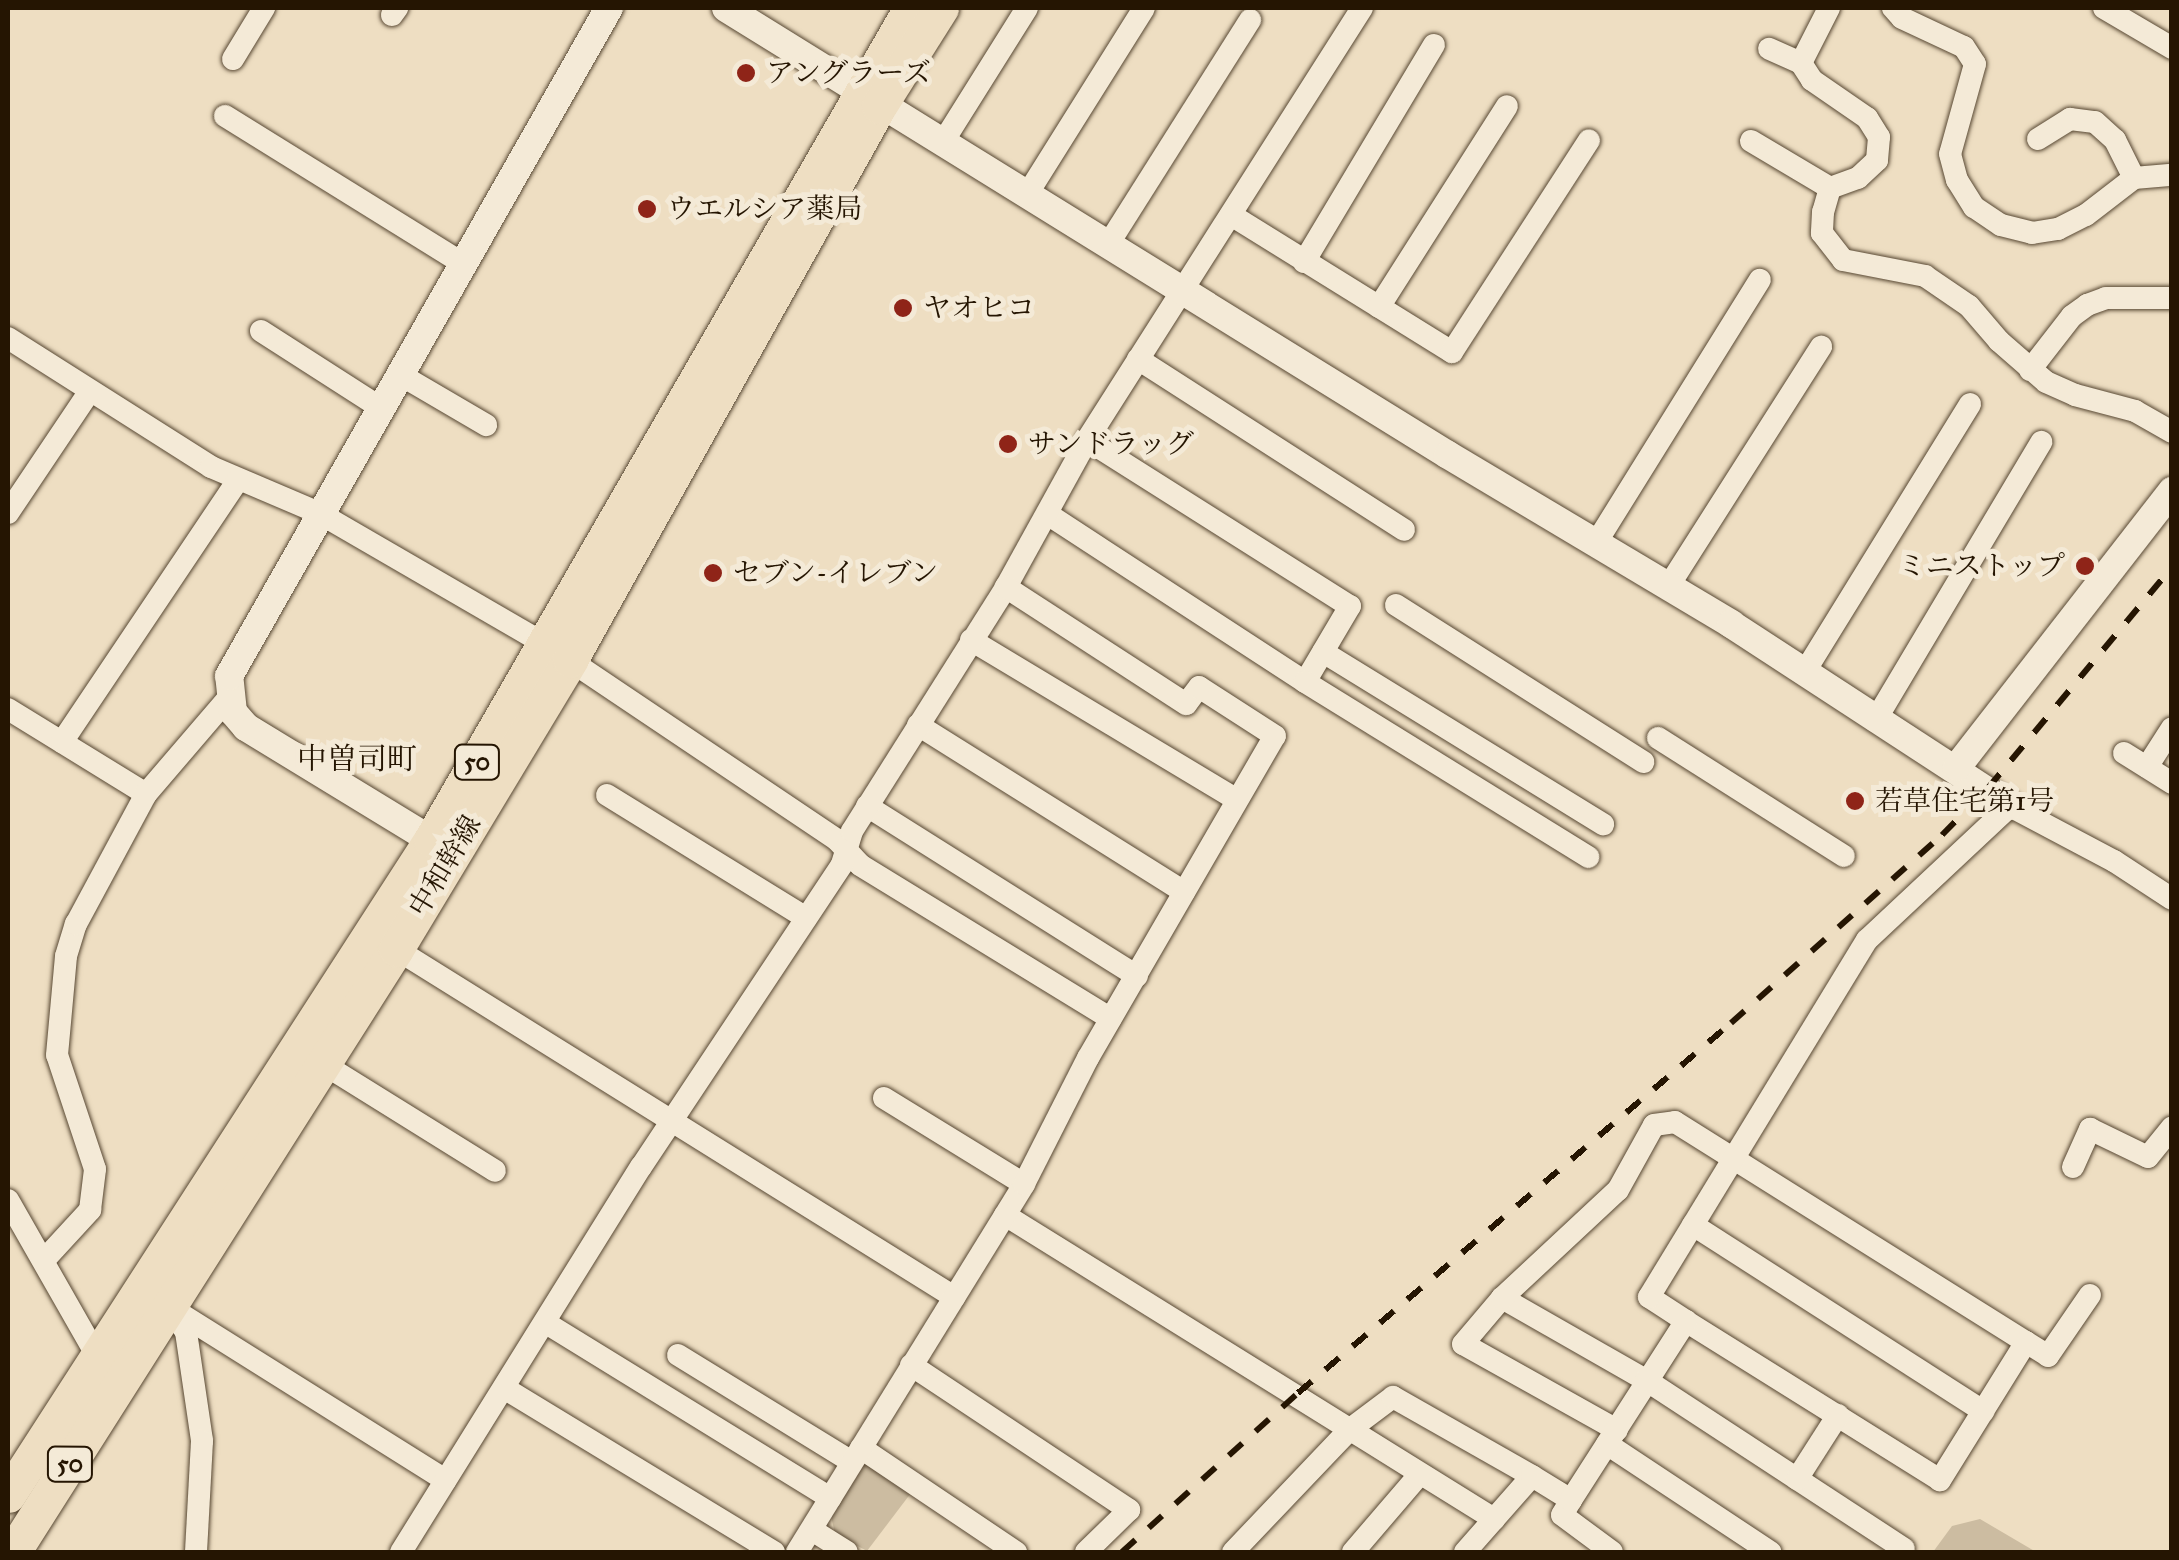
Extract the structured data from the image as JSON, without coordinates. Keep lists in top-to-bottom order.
{
  "streets": {
    "main road": ["50", "中和幹線"]
  },
  "districts": ["中曽司町"],
  "places": [
    "アングラーズ",
    "ウエルシア薬局",
    "ヤオヒコ",
    "サンドラッグ",
    "ミニストップ",
    "セブン-イレブン",
    "若草住宅第1号"
  ]
}
